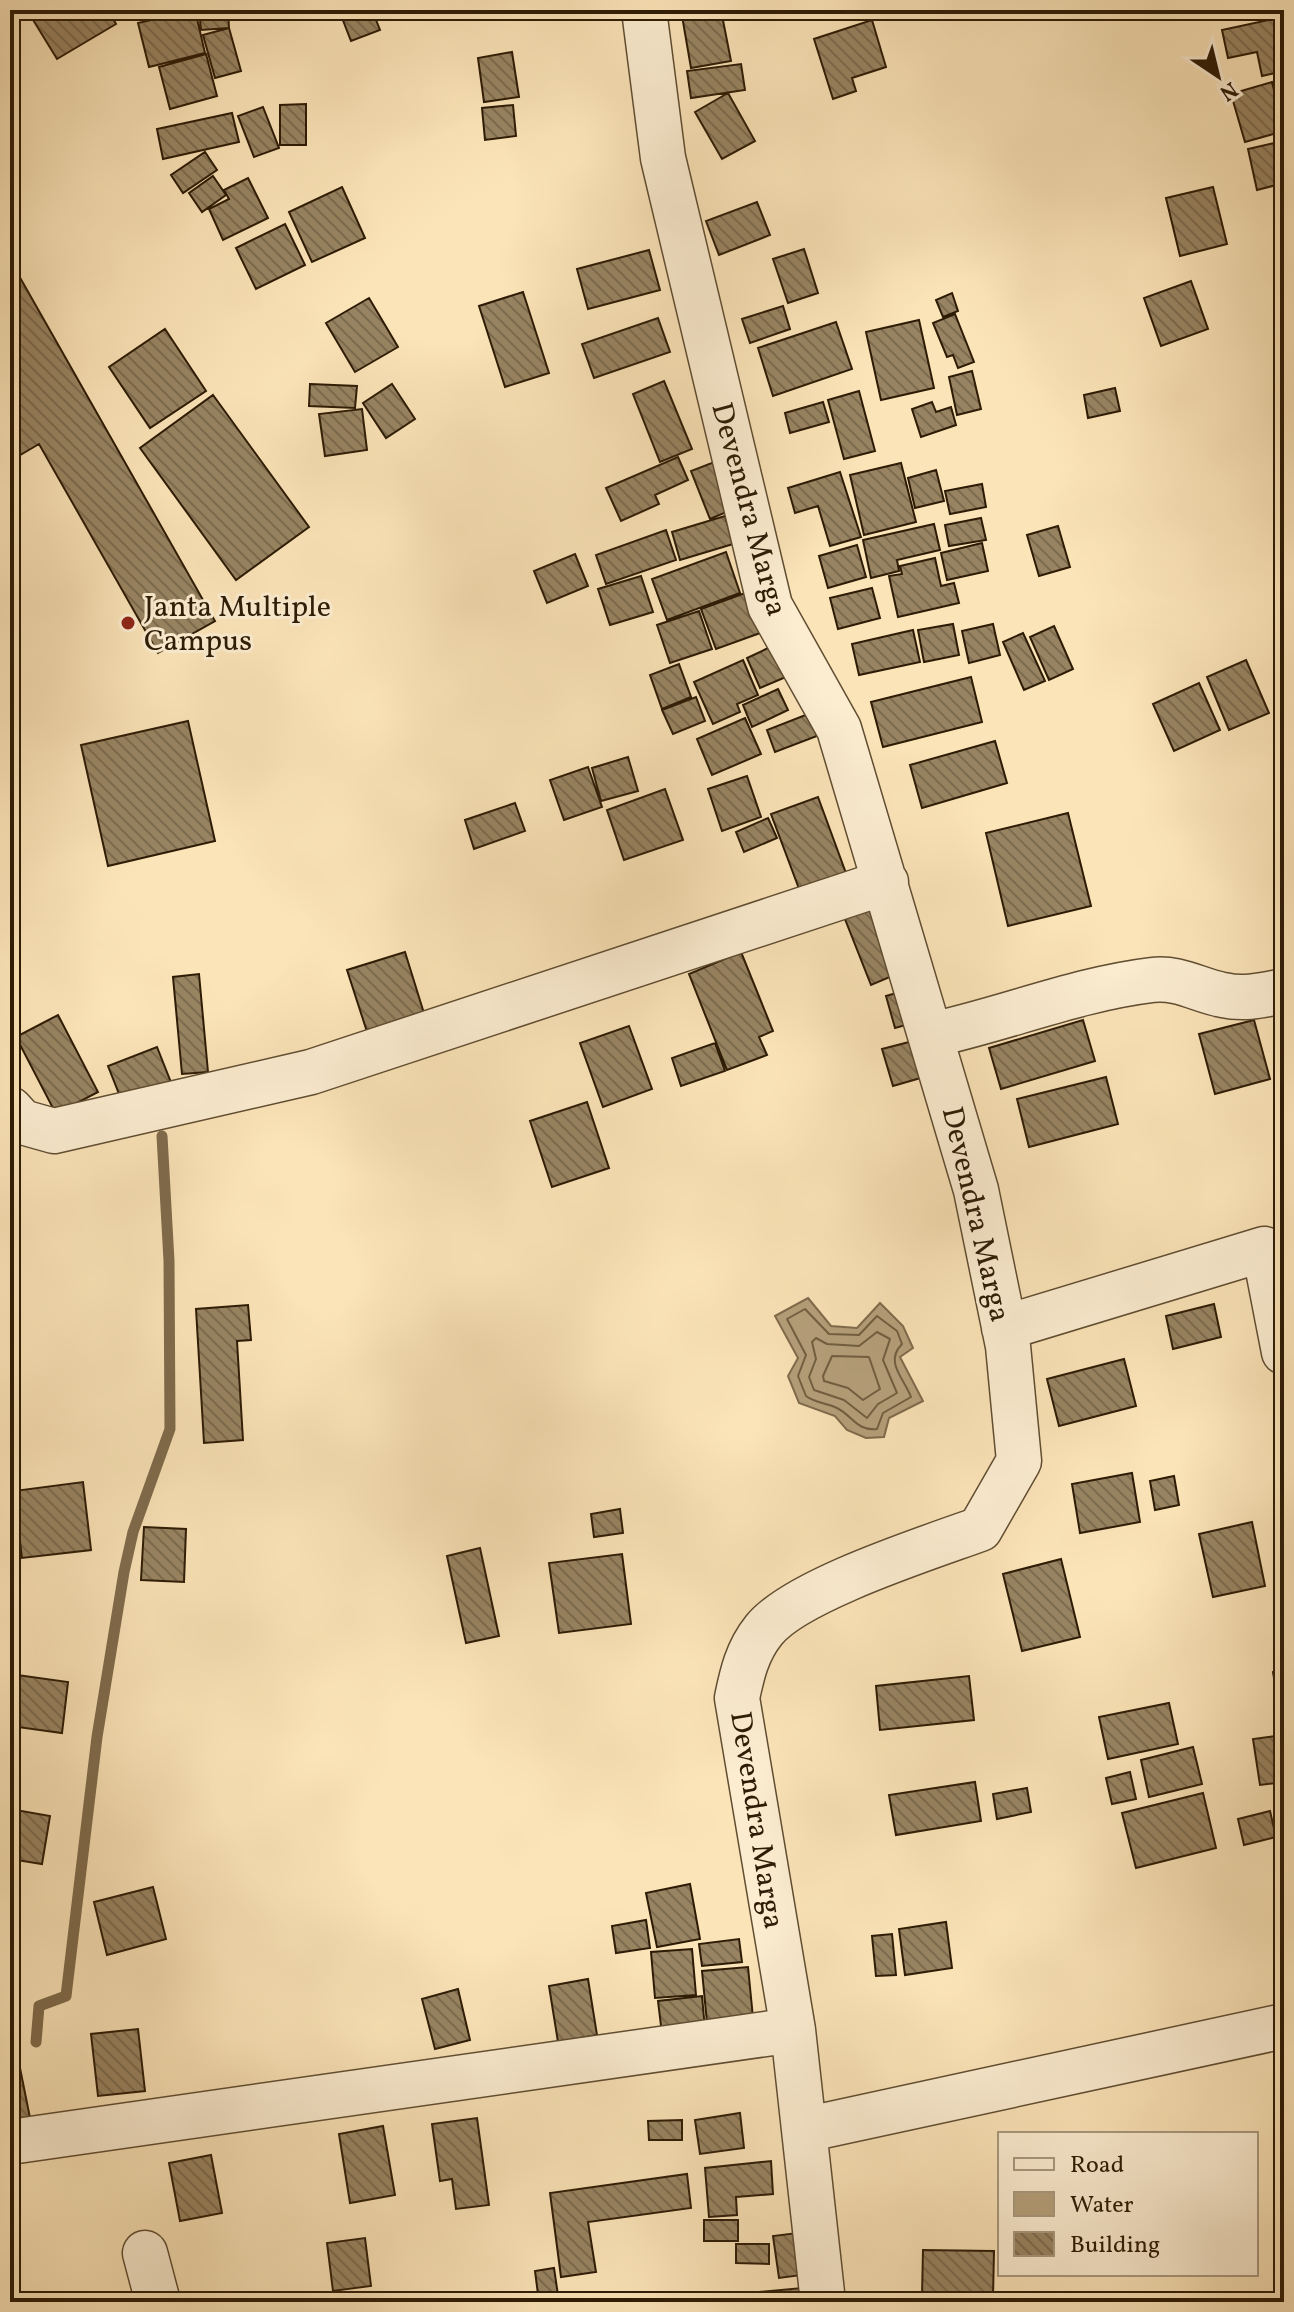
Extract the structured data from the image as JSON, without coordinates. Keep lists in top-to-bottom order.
{
  "streets": {
    "street": ["Devendra Marga"]
  },
  "places": ["Janta Multiple Campus"],
  "legend": ["Road", "Water", "Building"],
  "north": "bottom right"
}
